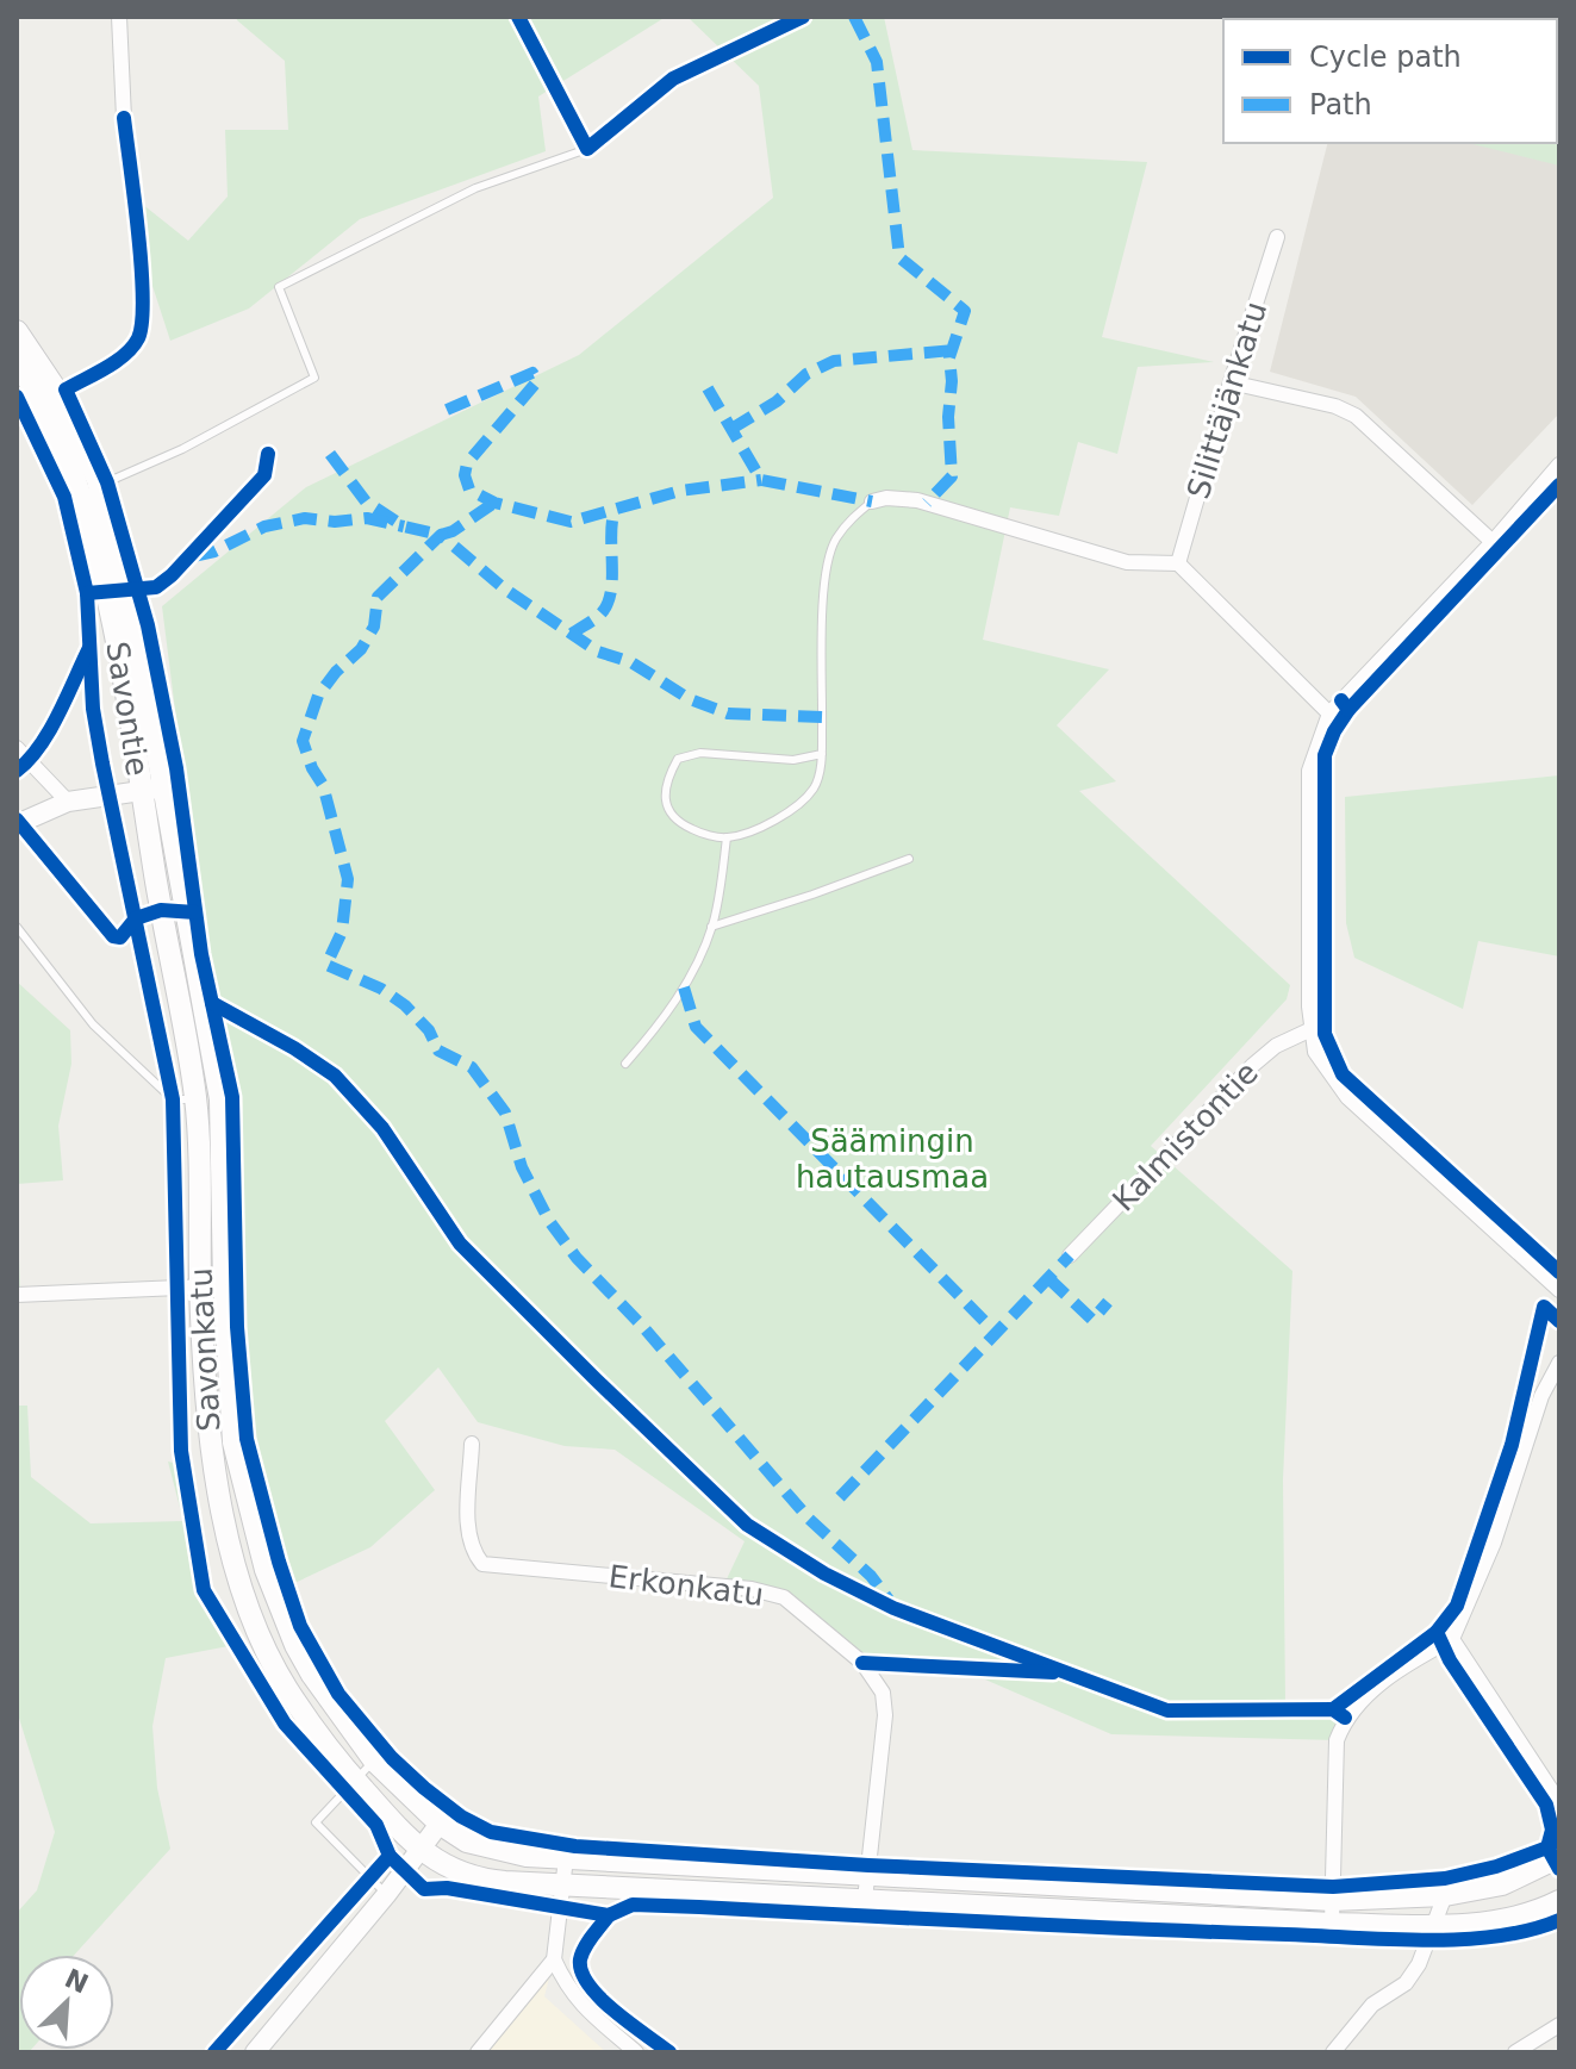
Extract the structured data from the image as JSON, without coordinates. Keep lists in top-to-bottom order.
{
  "streets": {
    "main road": ["Savontie", "Savonkatu"],
    "street": ["Silittäjänkatu", "Kalmistontie", "Erkonkatu"]
  },
  "crossings": [
    ["Savontie", "Savonkatu"],
    ["Savonkatu", "Erkonkatu"]
  ],
  "parks": ["Säämingin hautausmaa"],
  "legend": ["Cycle path", "Path"],
  "north": "top right"
}
